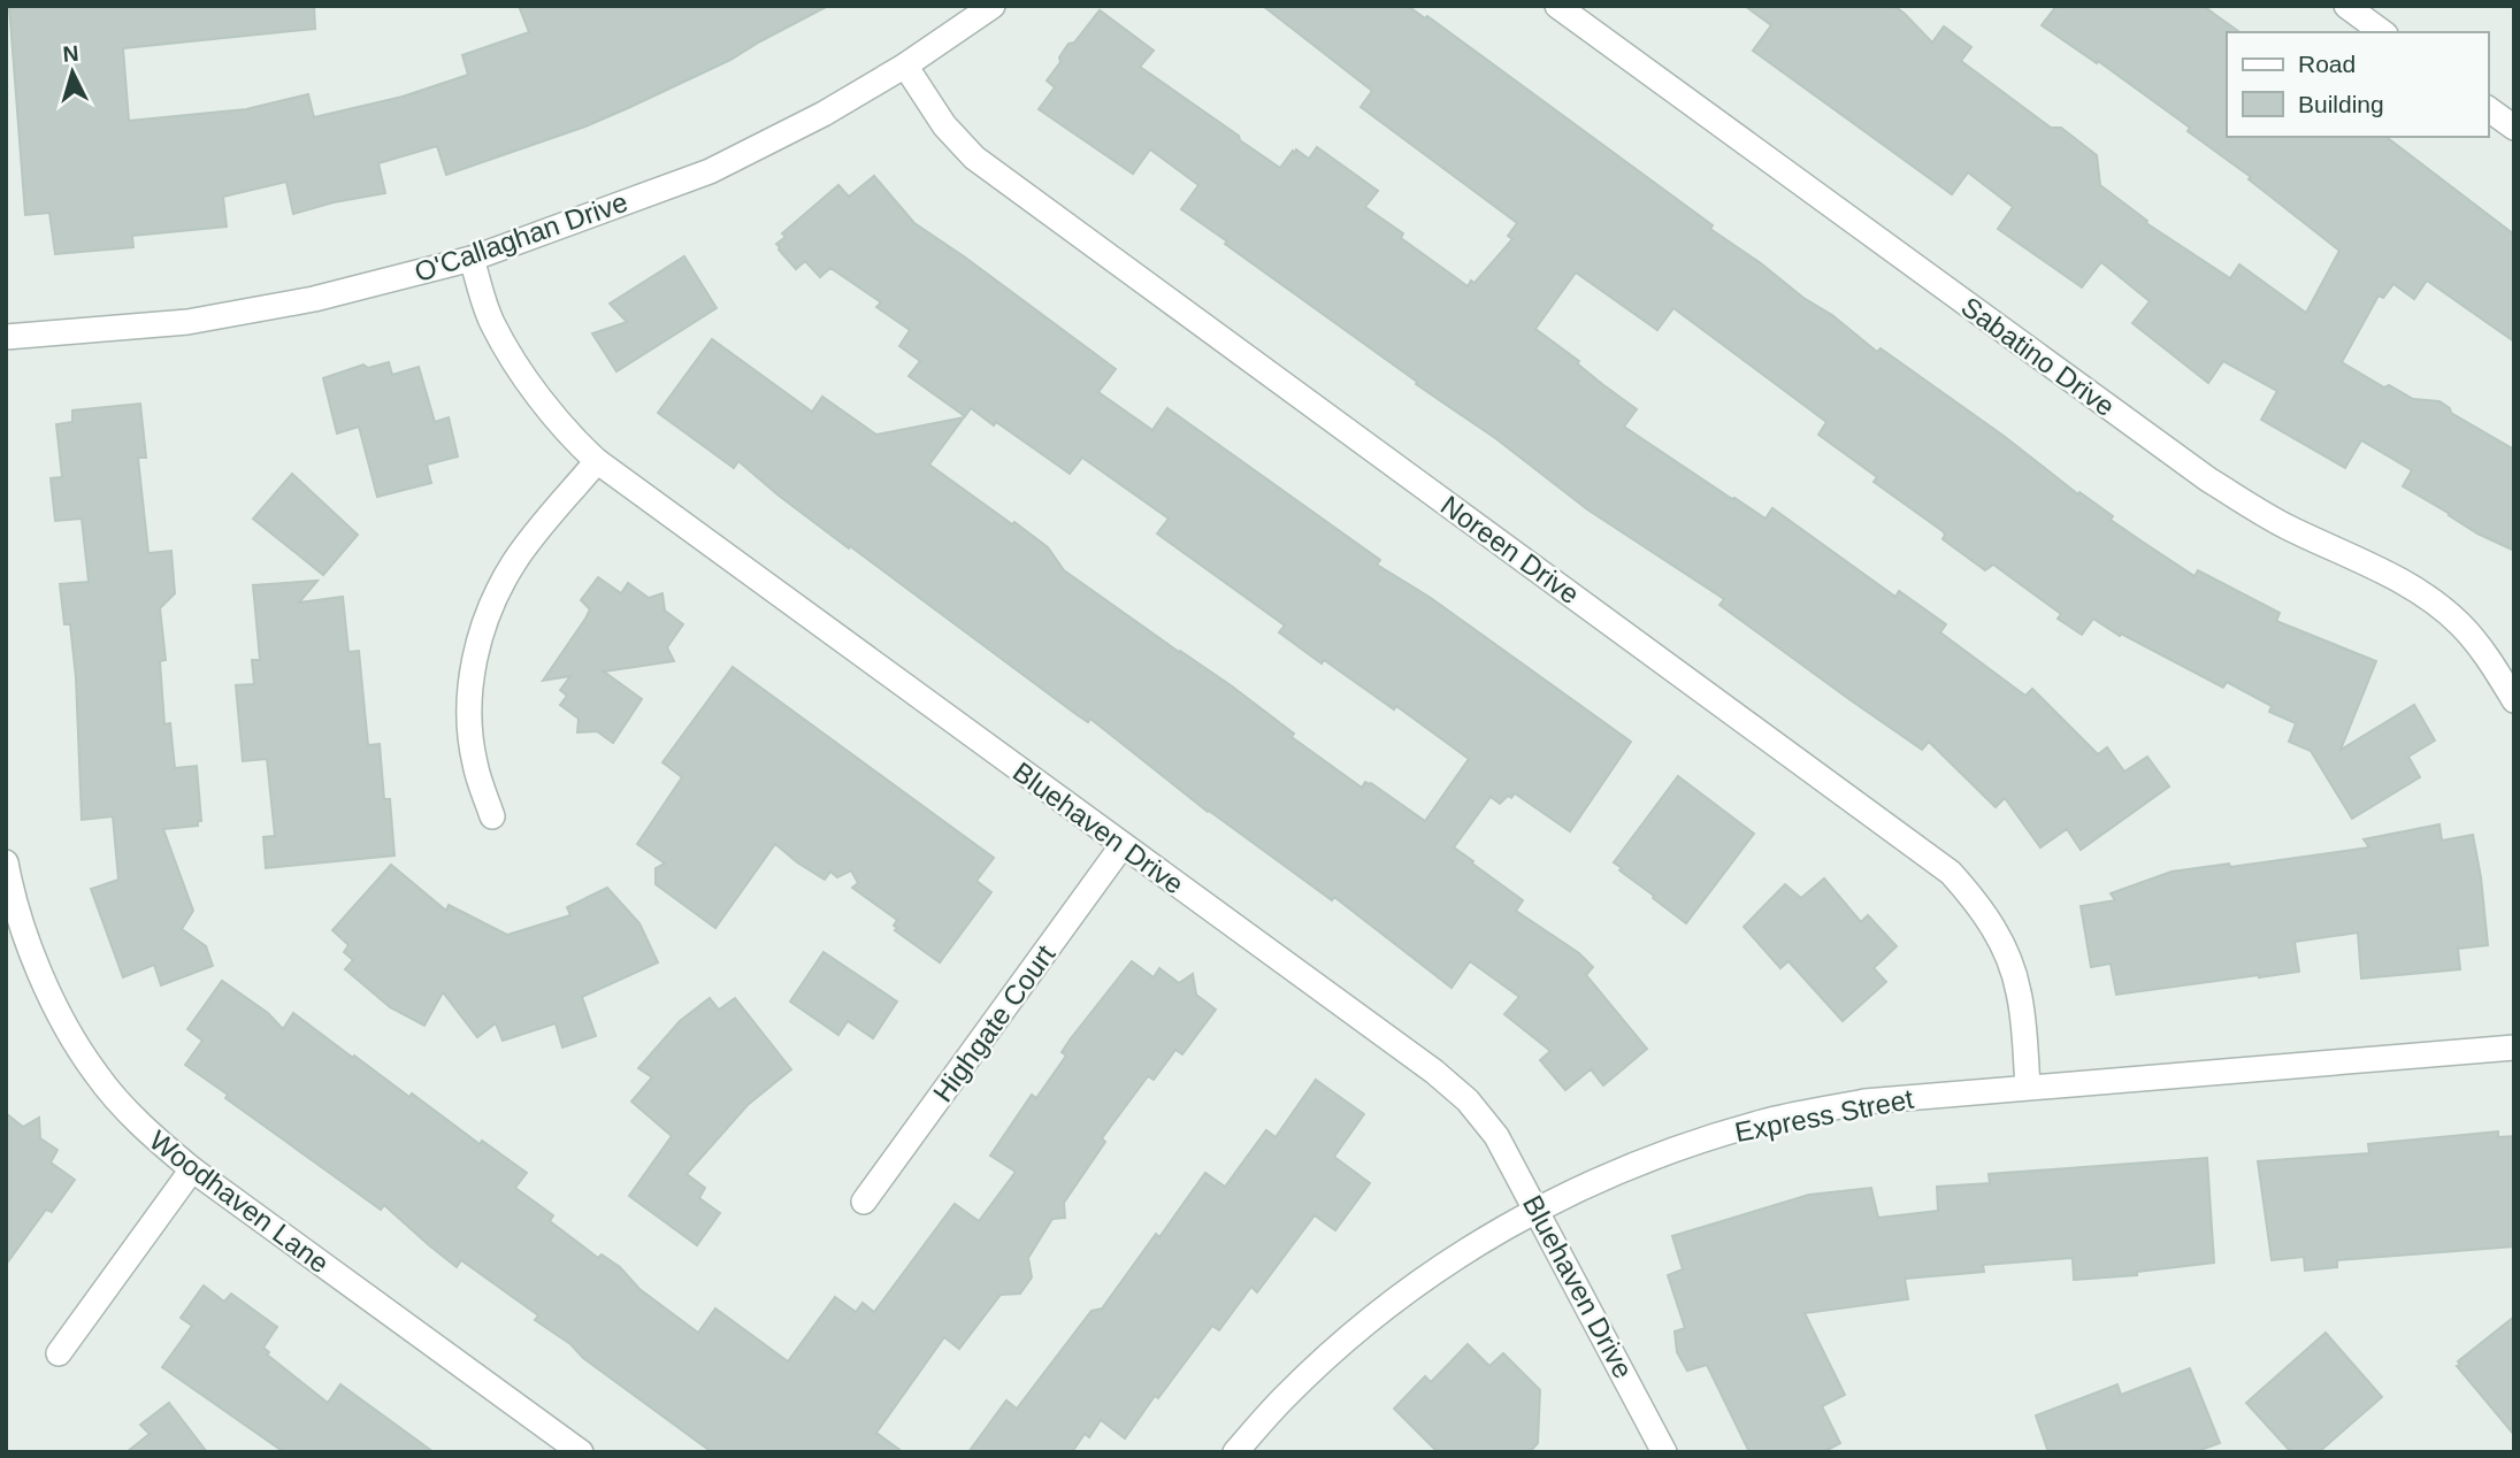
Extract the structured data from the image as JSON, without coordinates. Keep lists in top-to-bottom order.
{
  "streets": {
    "street": [
      "O'Callaghan Drive",
      "Sabatino Drive",
      "Noreen Drive",
      "Bluehaven Drive",
      "Highgate Court",
      "Express Street",
      "Woodhaven Lane"
    ]
  },
  "crossings": [
    ["O'Callaghan Drive", "Noreen Drive"],
    ["O'Callaghan Drive", "Bluehaven Drive"],
    ["Noreen Drive", "Express Street"],
    ["Bluehaven Drive", "Highgate Court"],
    ["Bluehaven Drive", "Express Street"]
  ],
  "legend": ["Road", "Building"],
  "north": "top"
}
